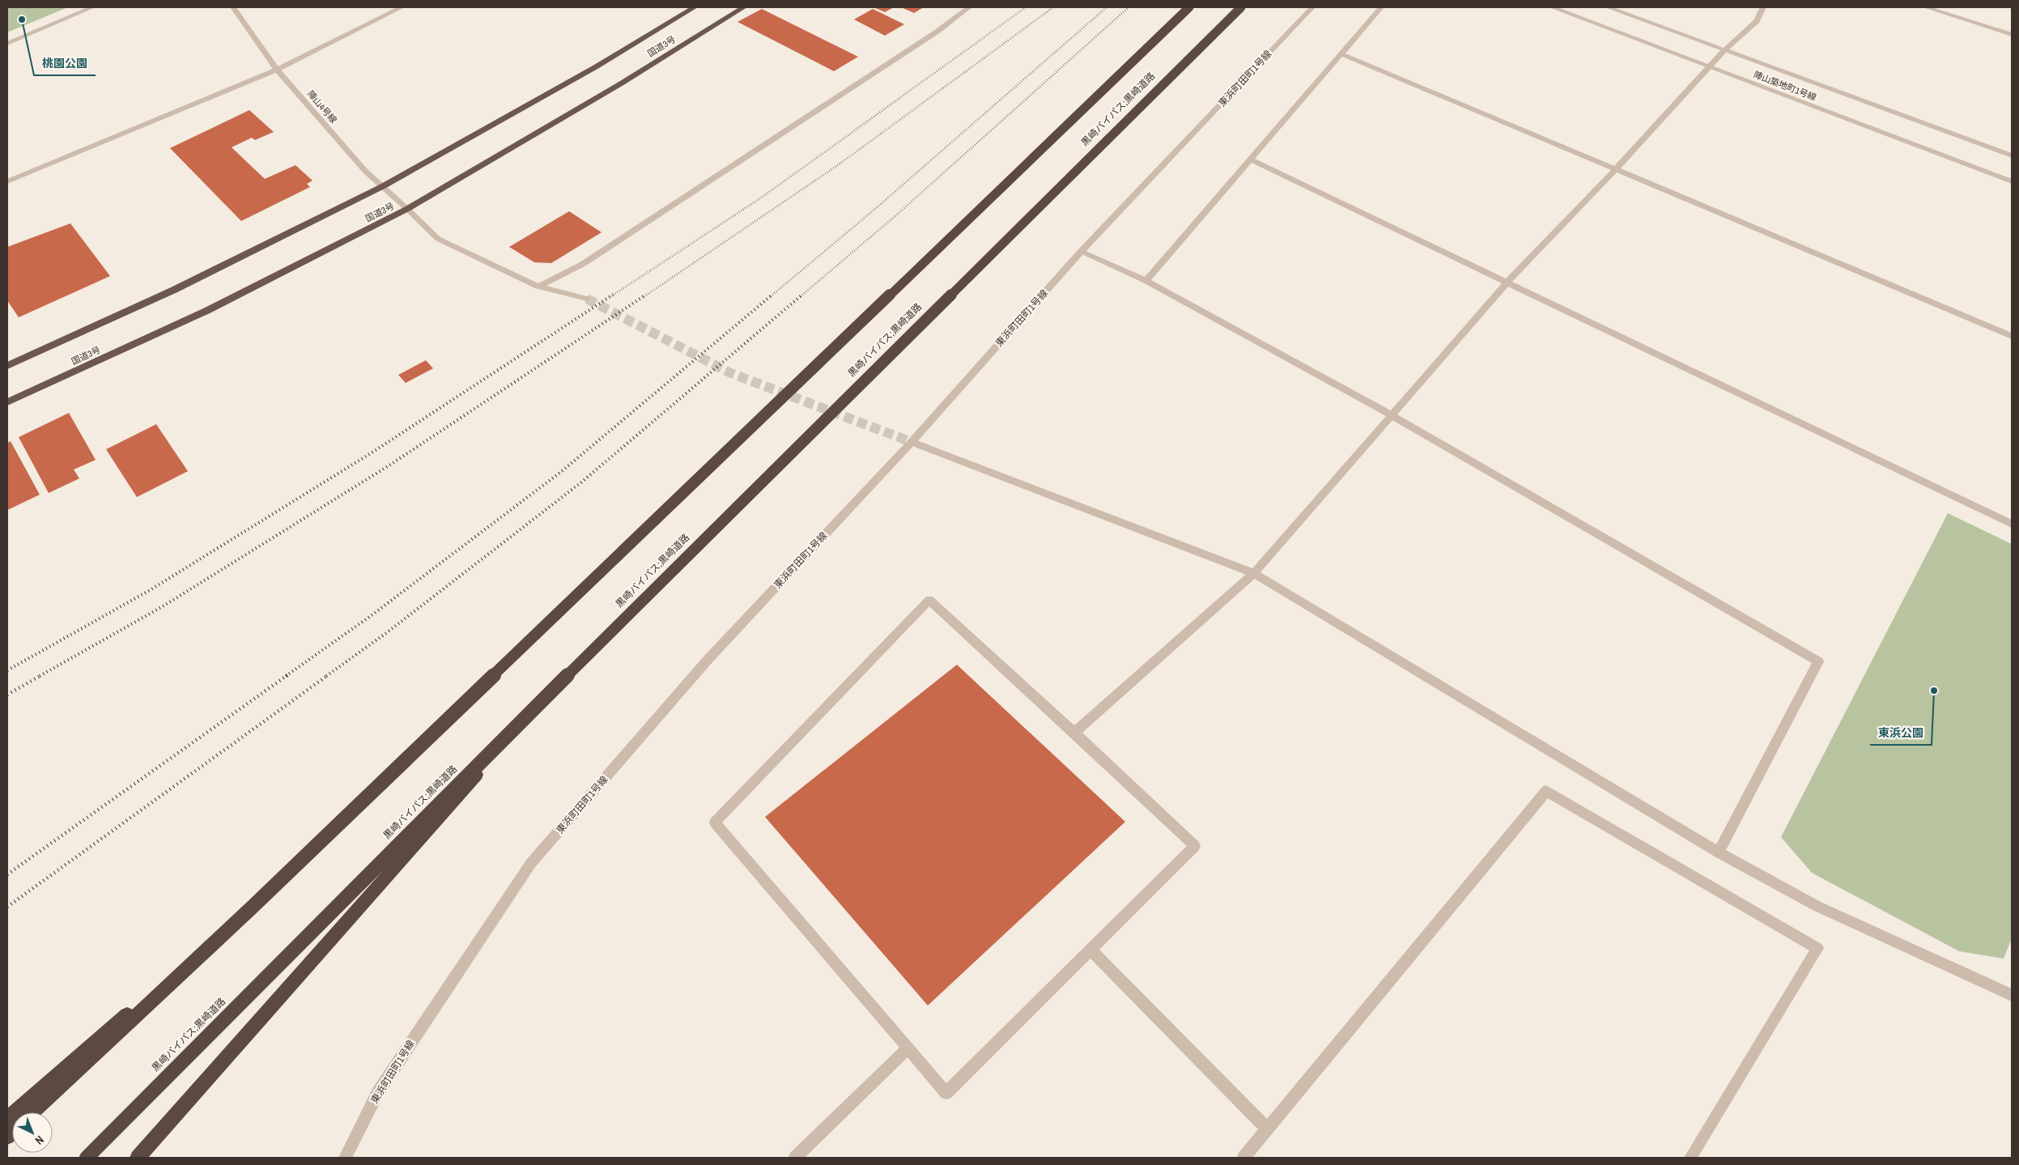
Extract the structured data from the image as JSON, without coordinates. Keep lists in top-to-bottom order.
{
  "streets": {
    "highway": ["国道3号", "黒崎バイパス;黒崎道路"],
    "street": ["東浜町田町1号線", "陣山築地町1号線", "陣山4号線"]
  },
  "crossings": [
    ["国道3号", "陣山4号線"]
  ],
  "places": ["桃園公園", "東浜公園"],
  "north": "bottom right"
}
